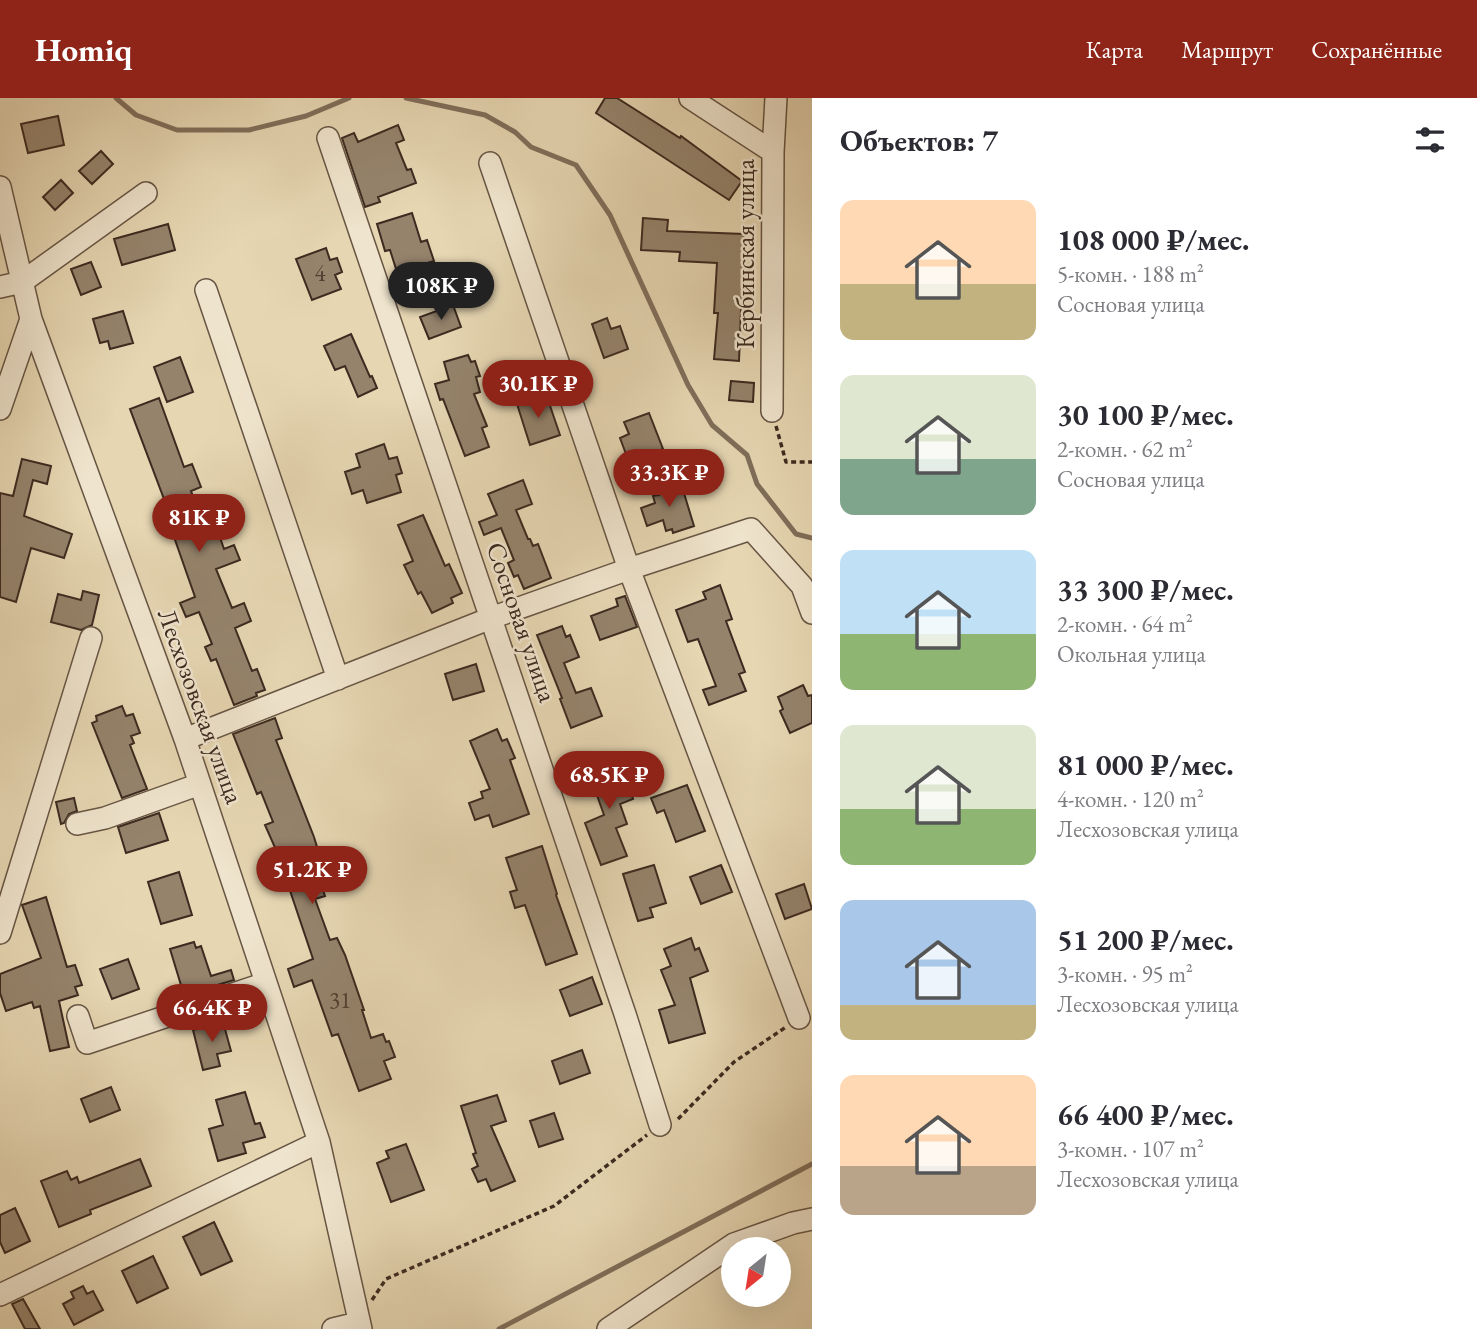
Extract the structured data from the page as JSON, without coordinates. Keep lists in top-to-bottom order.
{
  "streets": {
    "street": ["Кербинская улица", "Сосновая улица", "Лесхозовская улица"]
  },
  "house_numbers": ["4", "31"],
  "north": "bottom left",
  "page": {
    "header": "Homiq",
    "nav": ["Карта", "Маршрут", "Сохранённые"],
    "heading": "Объектов: 7",
    "list": [
      {
        "name": "108 000 ₽/мес.",
        "note": "5-комн. · 188 m² · Сосновая улица"
      },
      {
        "name": "30 100 ₽/мес.",
        "note": "2-комн. · 62 m² · Сосновая улица"
      },
      {
        "name": "33 300 ₽/мес.",
        "note": "2-комн. · 64 m² · Окольная улица"
      },
      {
        "name": "81 000 ₽/мес.",
        "note": "4-комн. · 120 m² · Лесхозовская улица"
      },
      {
        "name": "51 200 ₽/мес.",
        "note": "3-комн. · 95 m² · Лесхозовская улица"
      },
      {
        "name": "66 400 ₽/мес.",
        "note": "3-комн. · 107 m² · Лесхозовская улица"
      }
    ],
    "price": [
      "108K ₽",
      "30.1K ₽",
      "33.3K ₽",
      "81K ₽",
      "68.5K ₽",
      "51.2K ₽",
      "66.4K ₽"
    ]
  }
}
